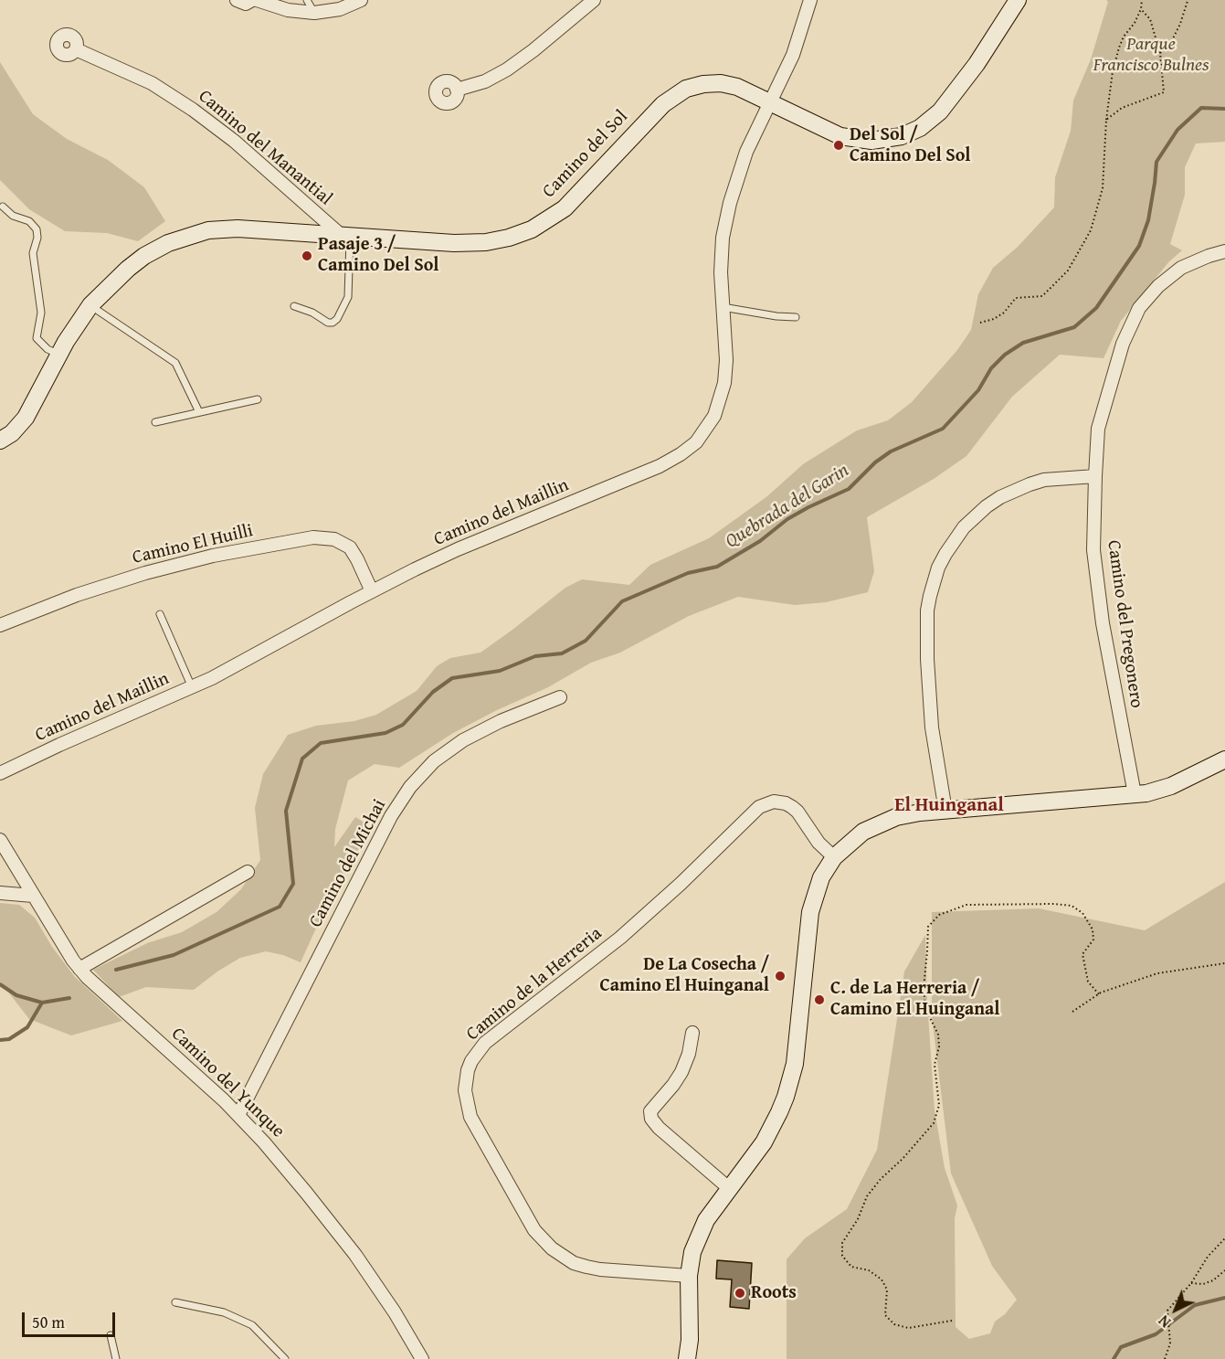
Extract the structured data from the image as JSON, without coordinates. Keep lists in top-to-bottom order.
{
  "streets": {
    "street": [
      "Camino del Manantial",
      "Camino del Sol",
      "Camino del Maillin",
      "Camino El Huilli",
      "Camino del Pregonero",
      "Camino del Michai",
      "Camino de la Herreria",
      "Camino del Yunque"
    ]
  },
  "crossings": [
    ["Camino del Manantial", "Camino del Sol"],
    ["Camino del Sol", "Camino del Maillin"],
    ["Camino del Maillin", "Camino El Huilli"],
    ["Camino del Michai", "Camino del Yunque"]
  ],
  "districts": ["El Huinganal"],
  "water": ["Quebrada del Garin"],
  "parks": ["Parque Francisco Bulnes"],
  "places": [
    "Del Sol / Camino Del Sol",
    "Pasaje 3 / Camino Del Sol",
    "De La Cosecha / Camino El Huinganal",
    "C. de La Herreria / Camino El Huinganal",
    "Roots"
  ],
  "scale_bar": "50 m",
  "north": "bottom left"
}
